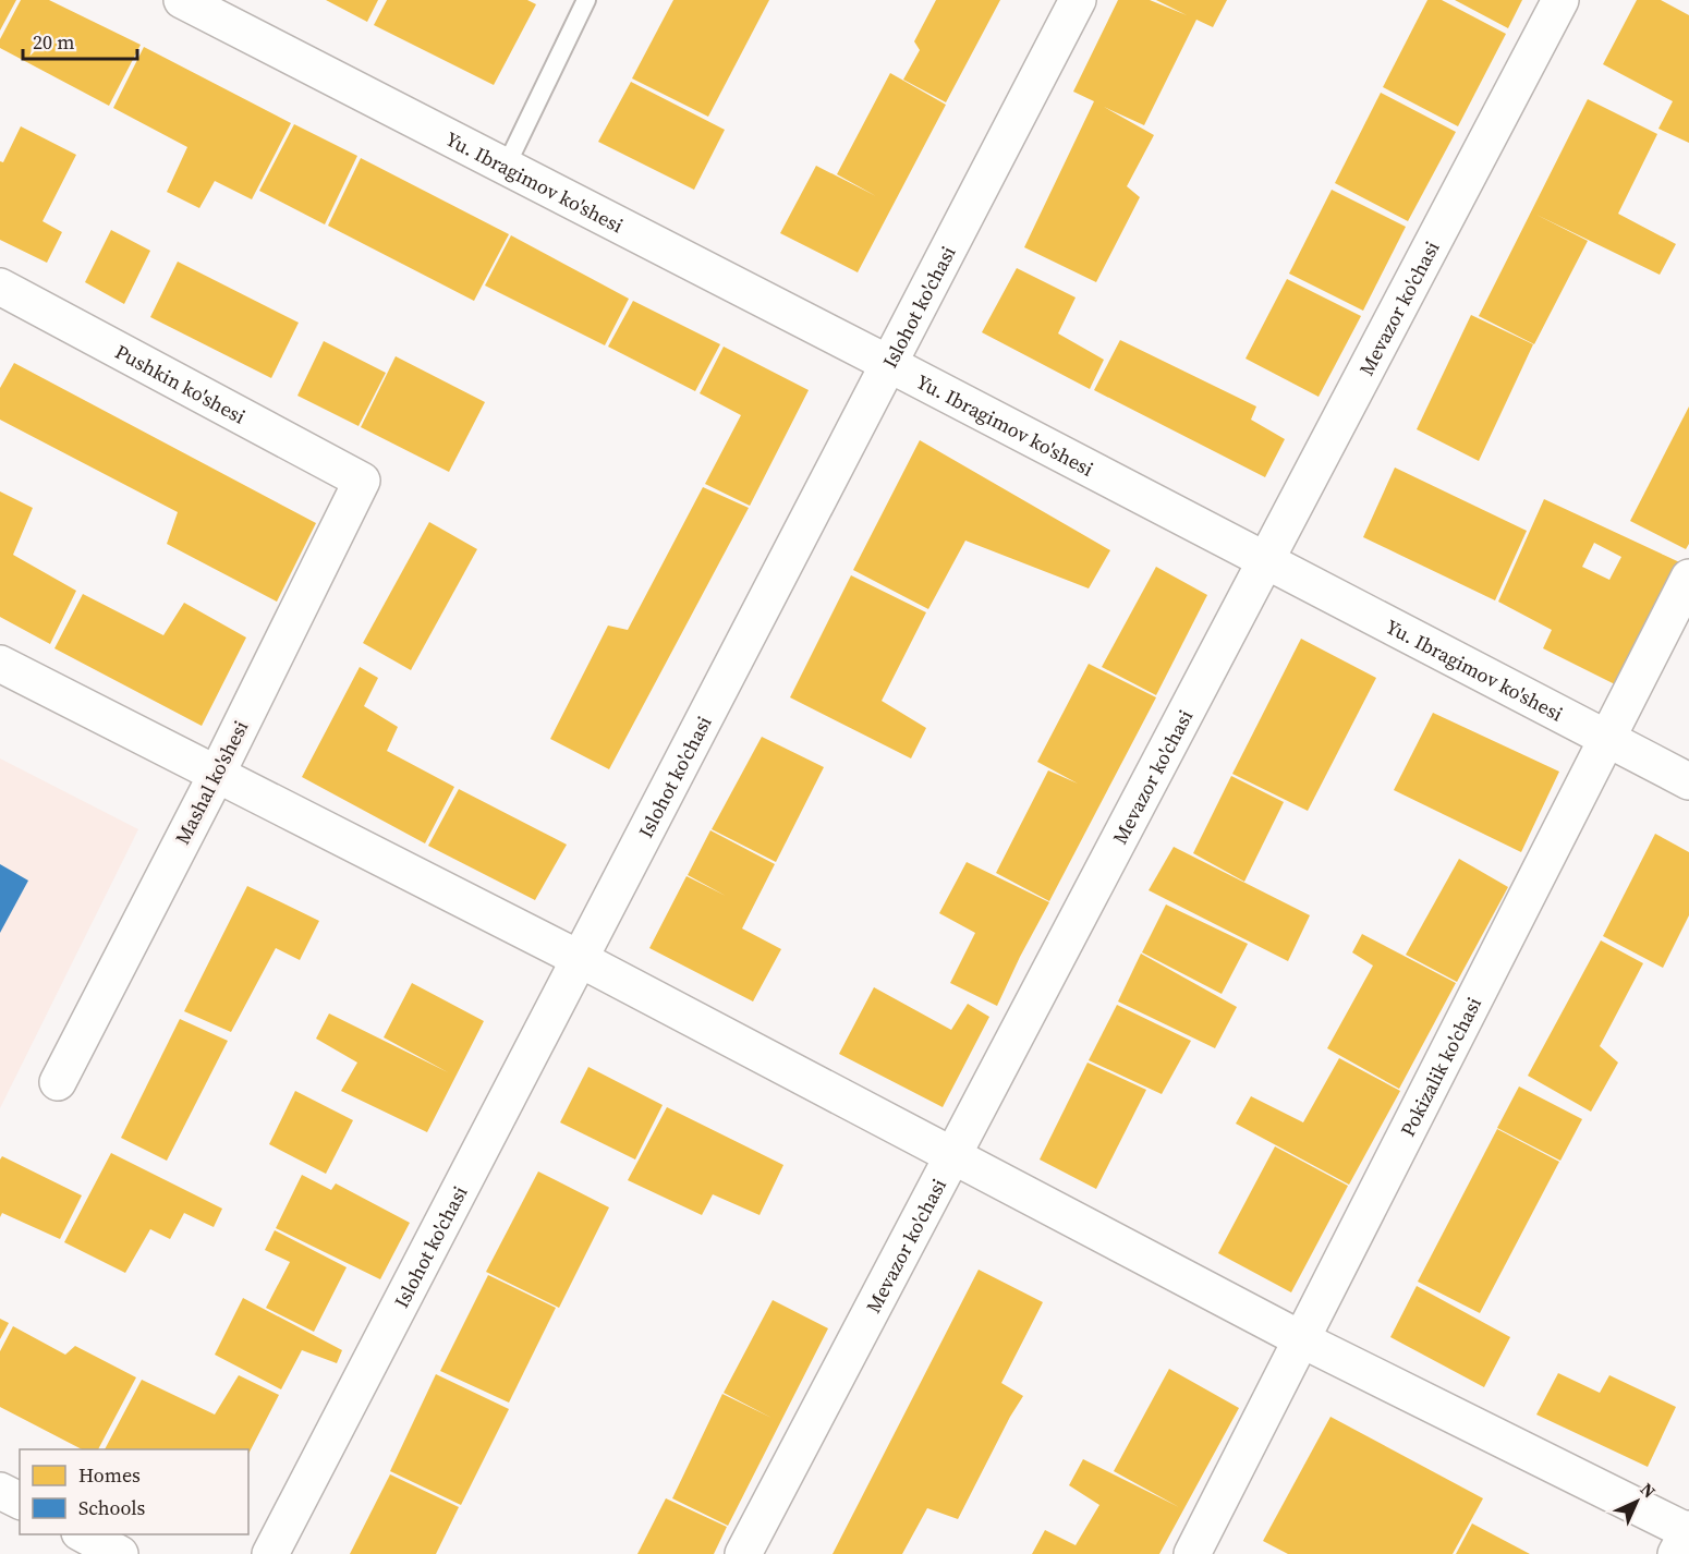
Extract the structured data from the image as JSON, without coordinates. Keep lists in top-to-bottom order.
{
  "streets": {
    "street": [
      "Yu. Ibragimov ko'shesi",
      "Islohot ko'chasi",
      "Mevazor ko'chasi",
      "Pushkin ko'shesi",
      "Mashal ko'shesi",
      "Pokizalik ko'chasi"
    ]
  },
  "crossings": [
    ["Yu. Ibragimov ko'shesi", "Islohot ko'chasi"],
    ["Yu. Ibragimov ko'shesi", "Mevazor ko'chasi"],
    ["Yu. Ibragimov ko'shesi", "Pokizalik ko'chasi"],
    ["Pushkin ko'shesi", "Mashal ko'shesi"]
  ],
  "legend": ["Homes", "Schools"],
  "scale_bar": "20 m",
  "north": "top right"
}
